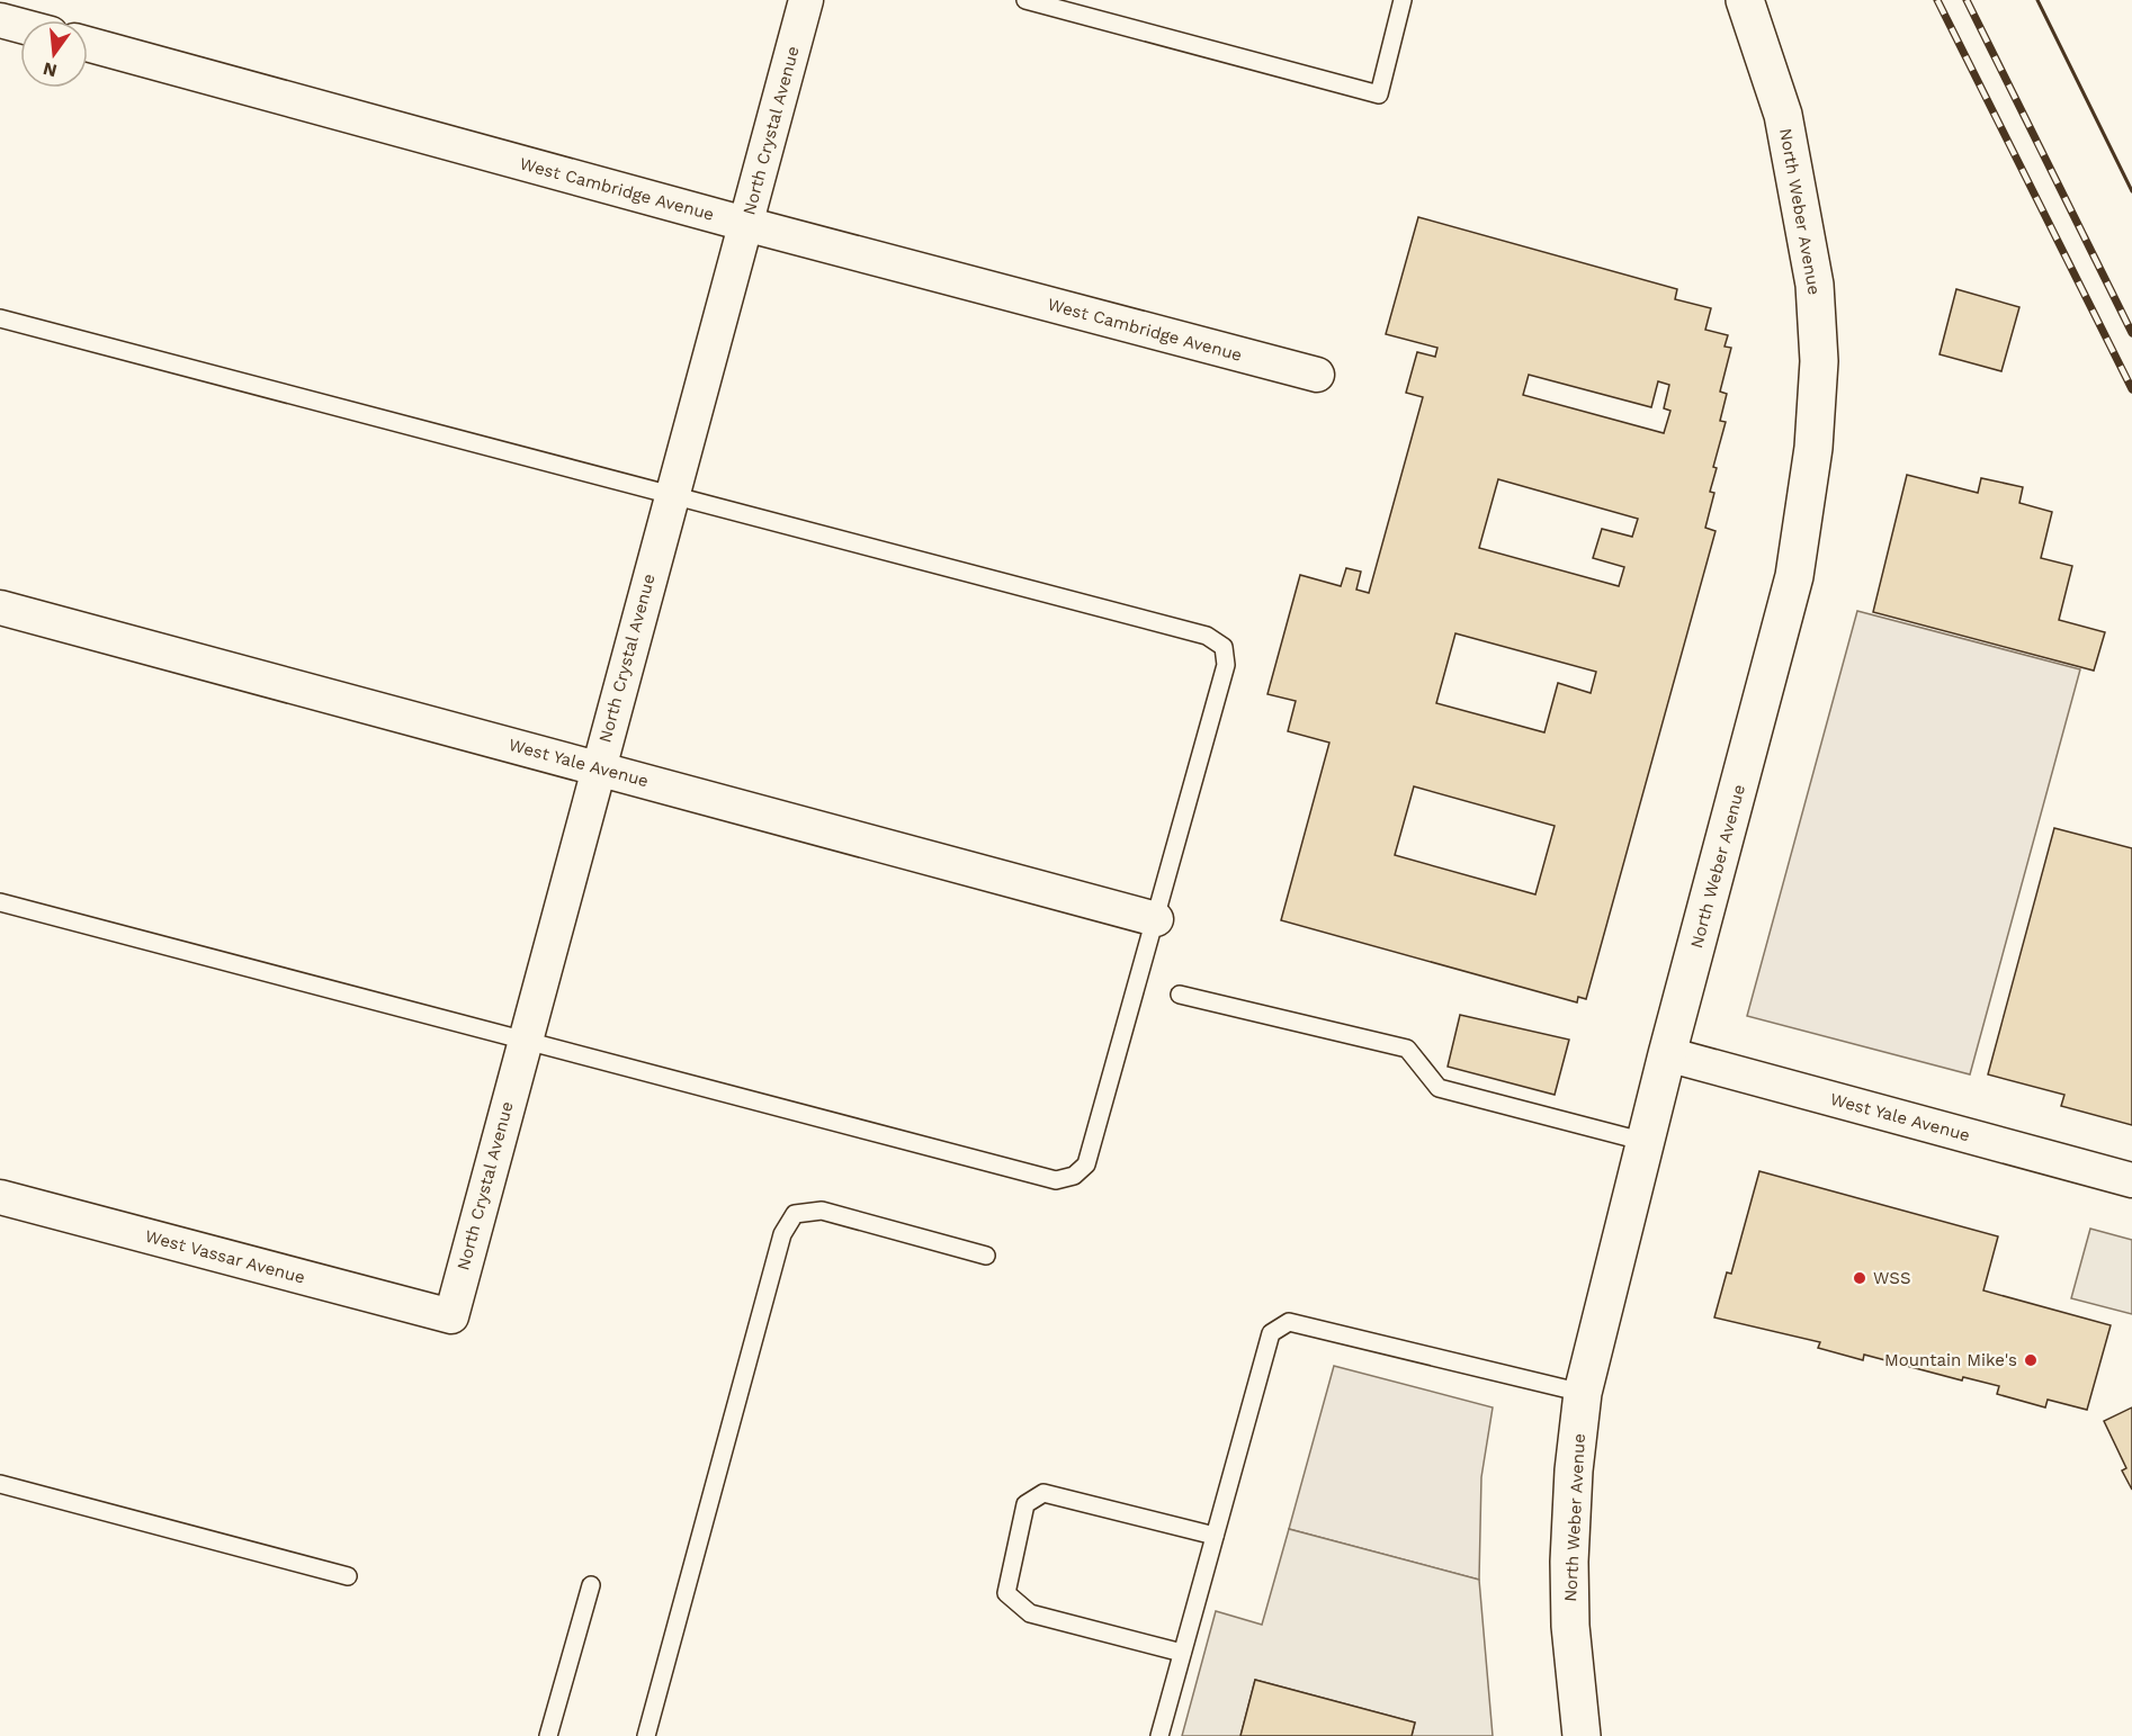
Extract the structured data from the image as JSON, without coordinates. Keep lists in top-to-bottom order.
{
  "streets": {
    "main road": ["North Weber Avenue"],
    "street": [
      "North Crystal Avenue",
      "West Cambridge Avenue",
      "West Yale Avenue",
      "West Vassar Avenue"
    ]
  },
  "crossings": [
    ["North Crystal Avenue", "West Cambridge Avenue"],
    ["North Crystal Avenue", "West Yale Avenue"],
    ["North Crystal Avenue", "West Vassar Avenue"],
    ["North Weber Avenue", "West Yale Avenue"]
  ],
  "places": ["WSS", "Mountain Mike's"],
  "north": "bottom"
}
